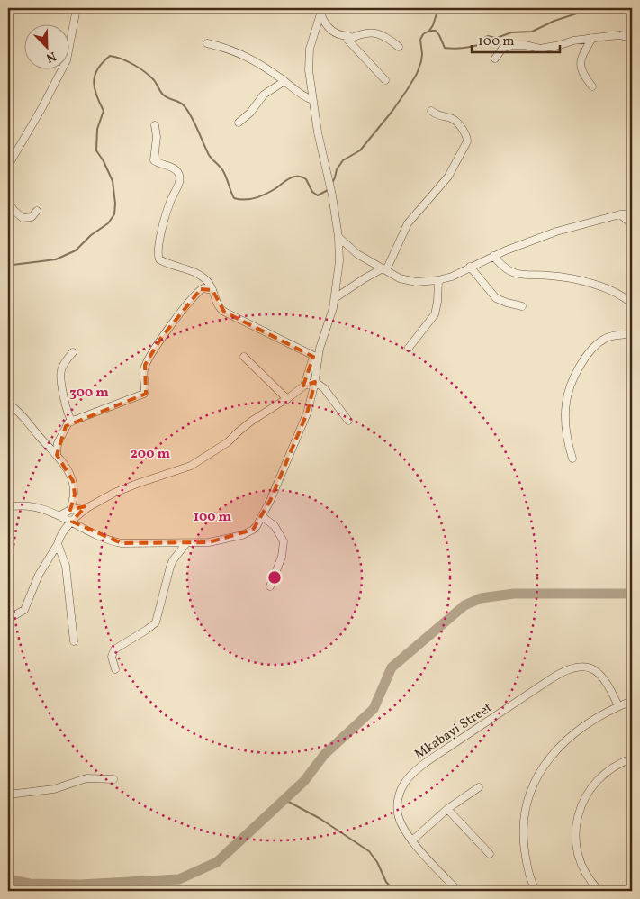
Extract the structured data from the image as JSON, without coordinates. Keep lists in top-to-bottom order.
{
  "streets": {
    "street": ["Mkabayi Street"]
  },
  "scale_bar": "100 m",
  "north": "bottom right",
  "rings": ["300 m", "200 m", "100 m"]
}
